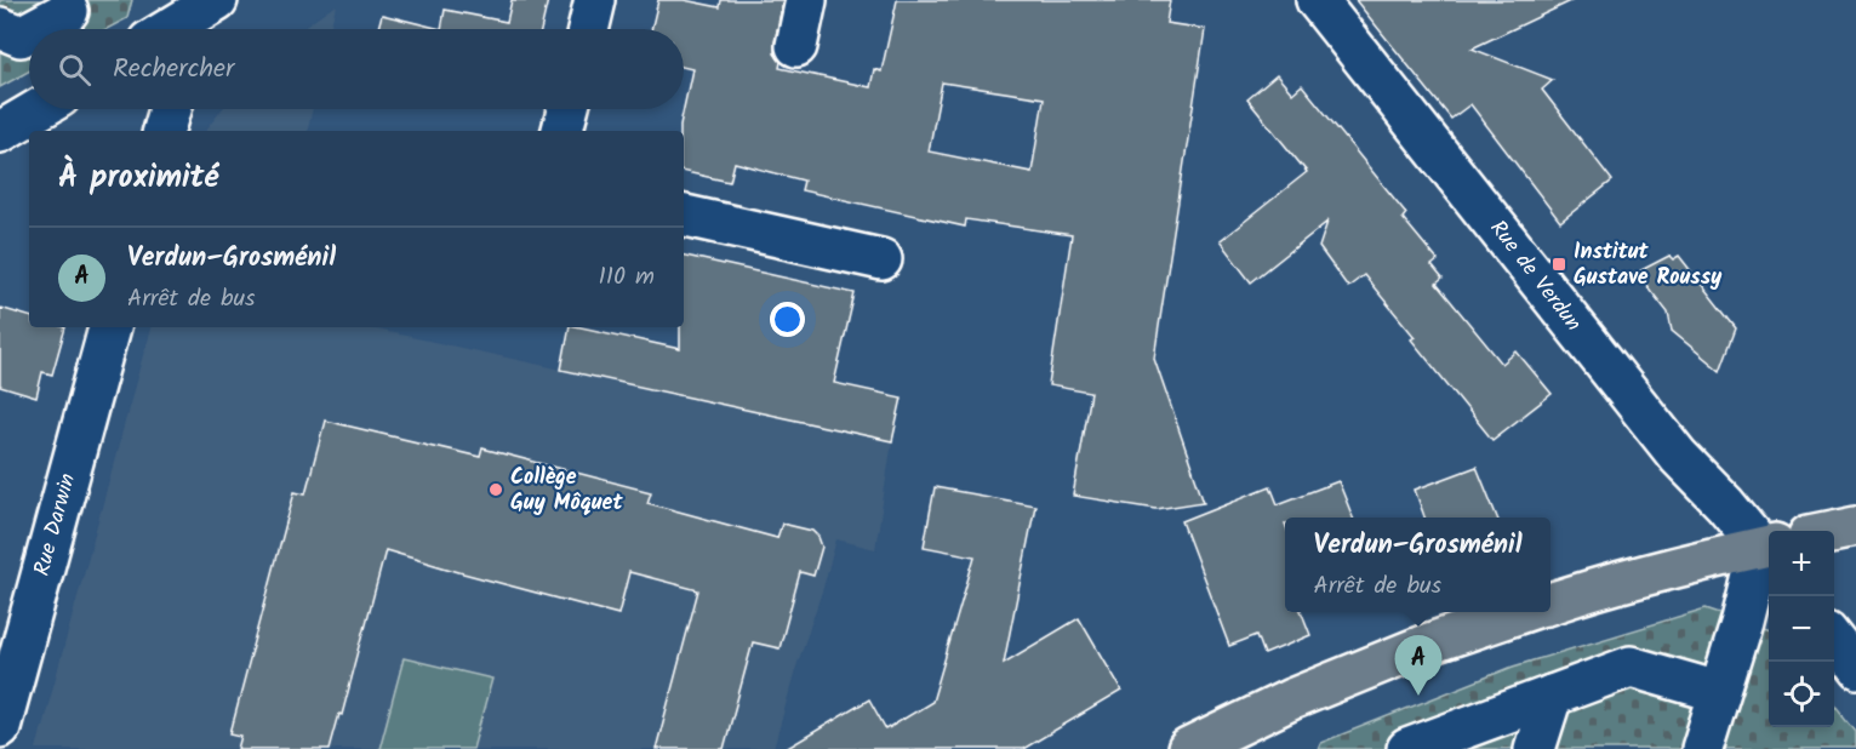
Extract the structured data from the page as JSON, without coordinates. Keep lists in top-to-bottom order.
{
  "streets": {
    "street": ["Rue de Verdun", "Rue Darwin"]
  },
  "places": {
    "transit": ["Institut Gustave Roussy"],
    "other": ["Collège Guy Môquet"]
  },
  "page": {
    "search": "Rechercher",
    "heading": "À proximité",
    "list": [
      {
        "mark": "A",
        "name": "Verdun–Grosménil",
        "note": "Arrêt de bus",
        "value": "110 m"
      }
    ],
    "popup": ["Verdun–Grosménil", "Arrêt de bus"],
    "map_buttons": ["+", "−"],
    "pins": "A"
  }
}
